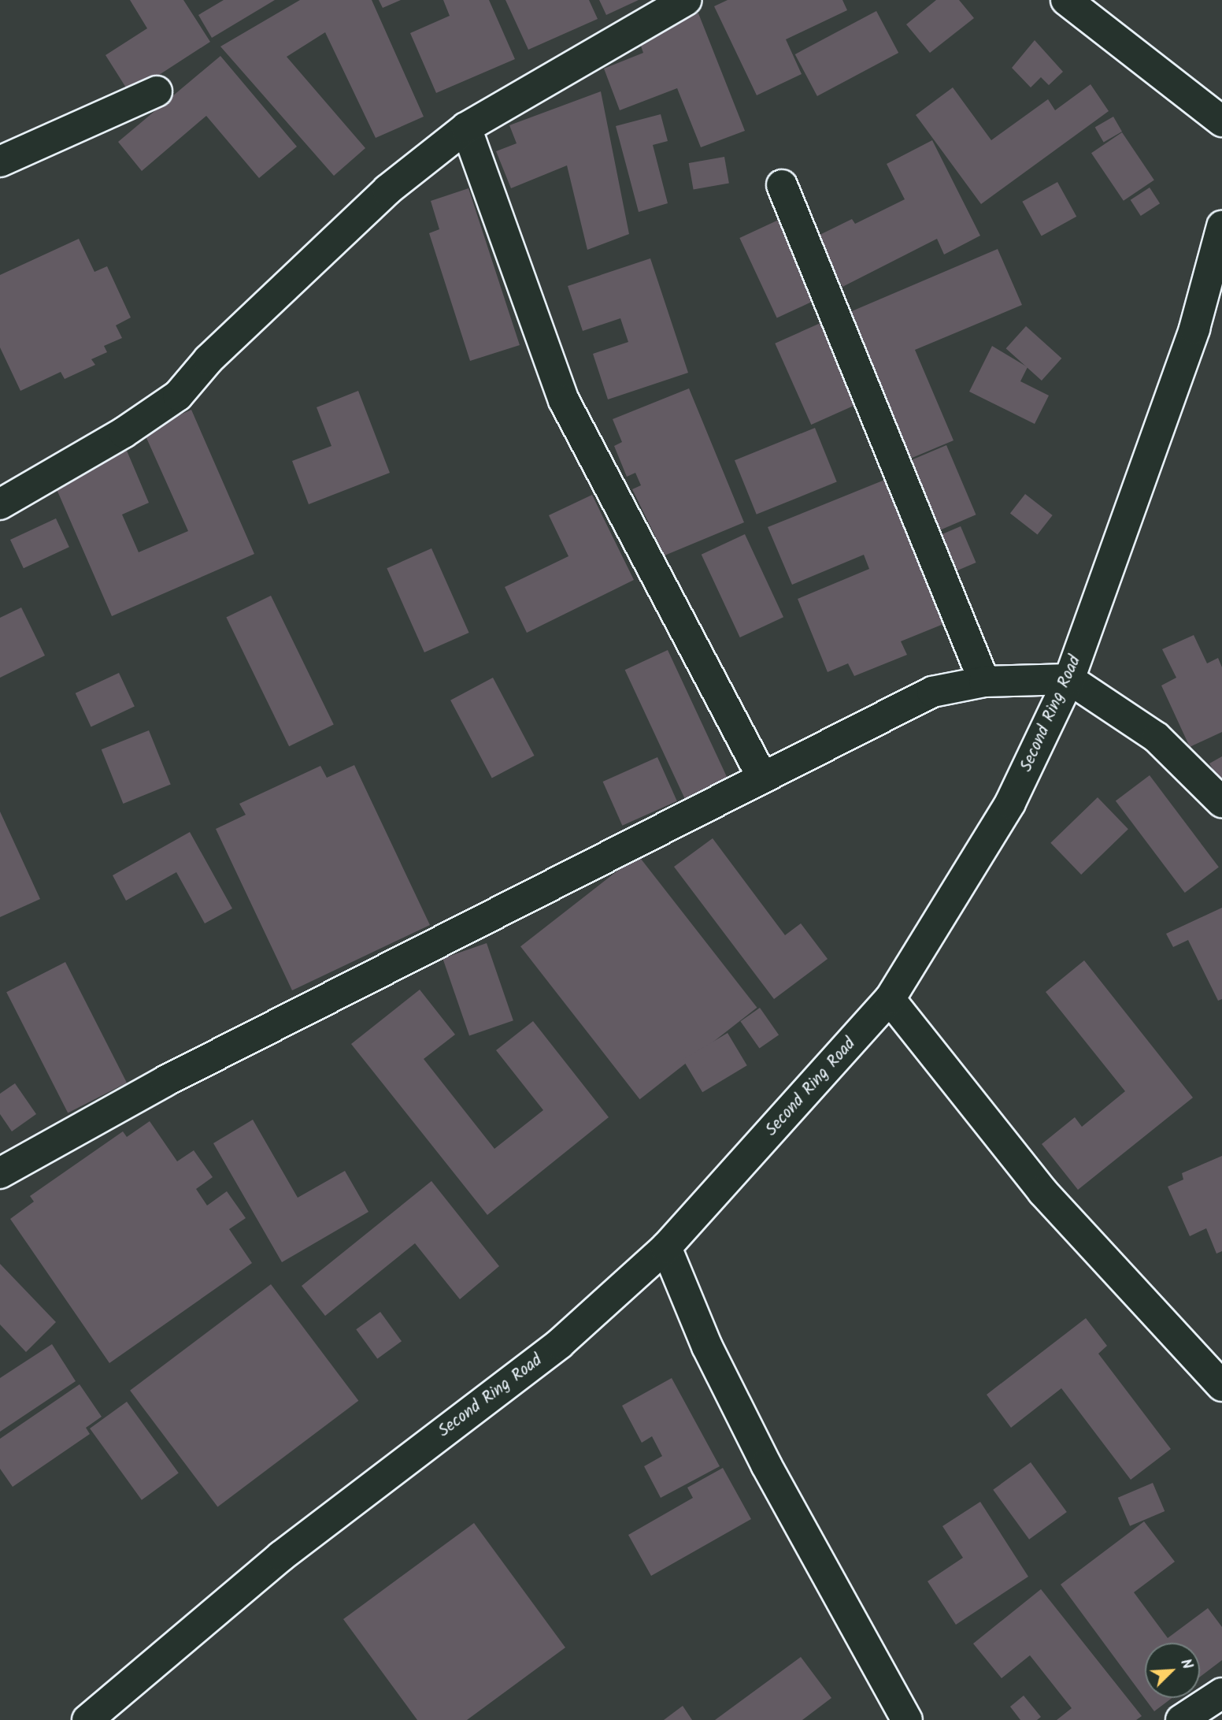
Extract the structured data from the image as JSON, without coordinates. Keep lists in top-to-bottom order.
{
  "streets": {
    "street": ["Second Ring Road"]
  },
  "north": "top right"
}
